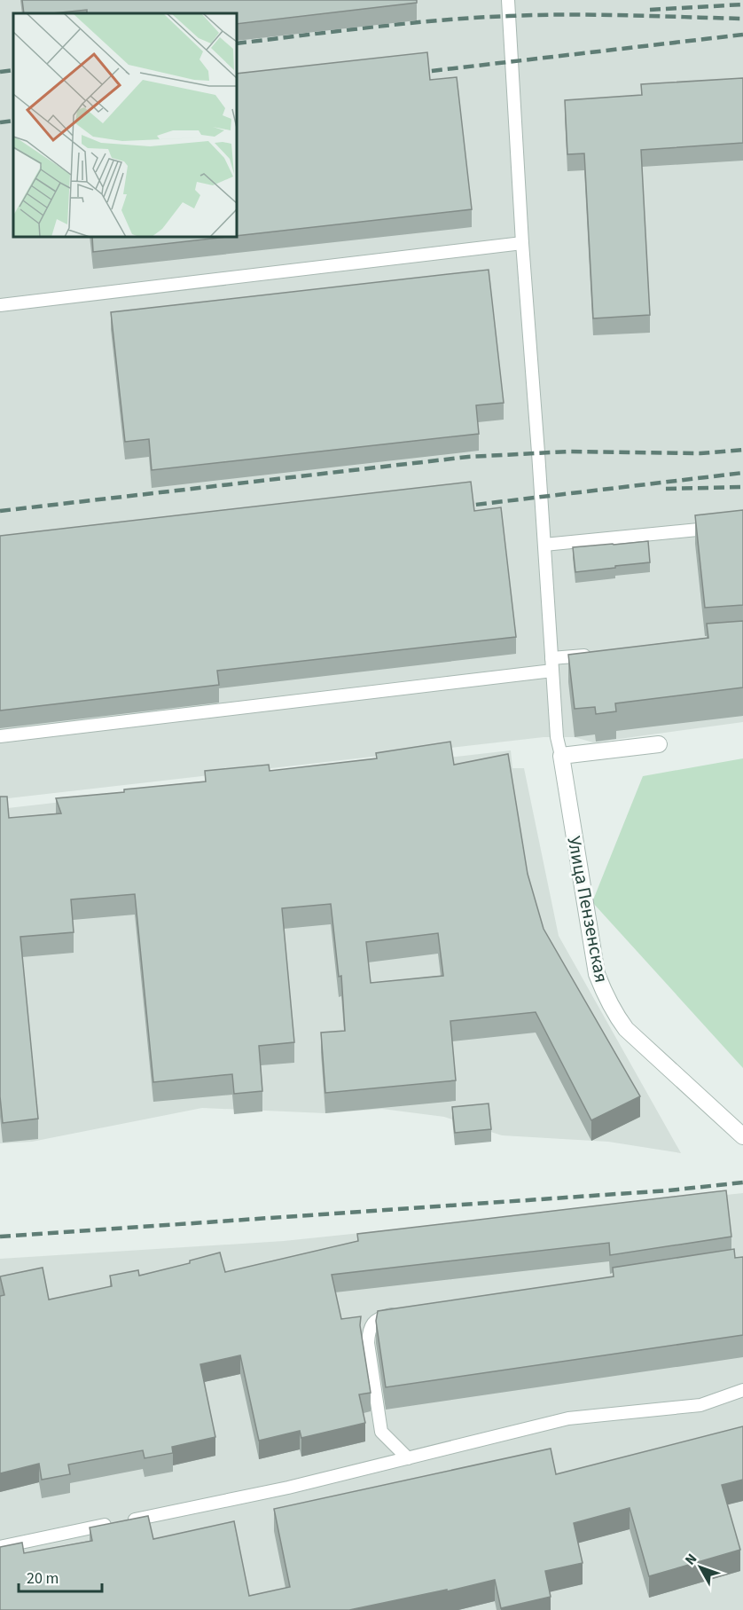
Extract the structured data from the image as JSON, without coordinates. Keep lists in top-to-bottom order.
{
  "streets": {
    "street": ["Улица Пензенская"]
  },
  "scale_bar": "20 m",
  "north": "top left"
}
